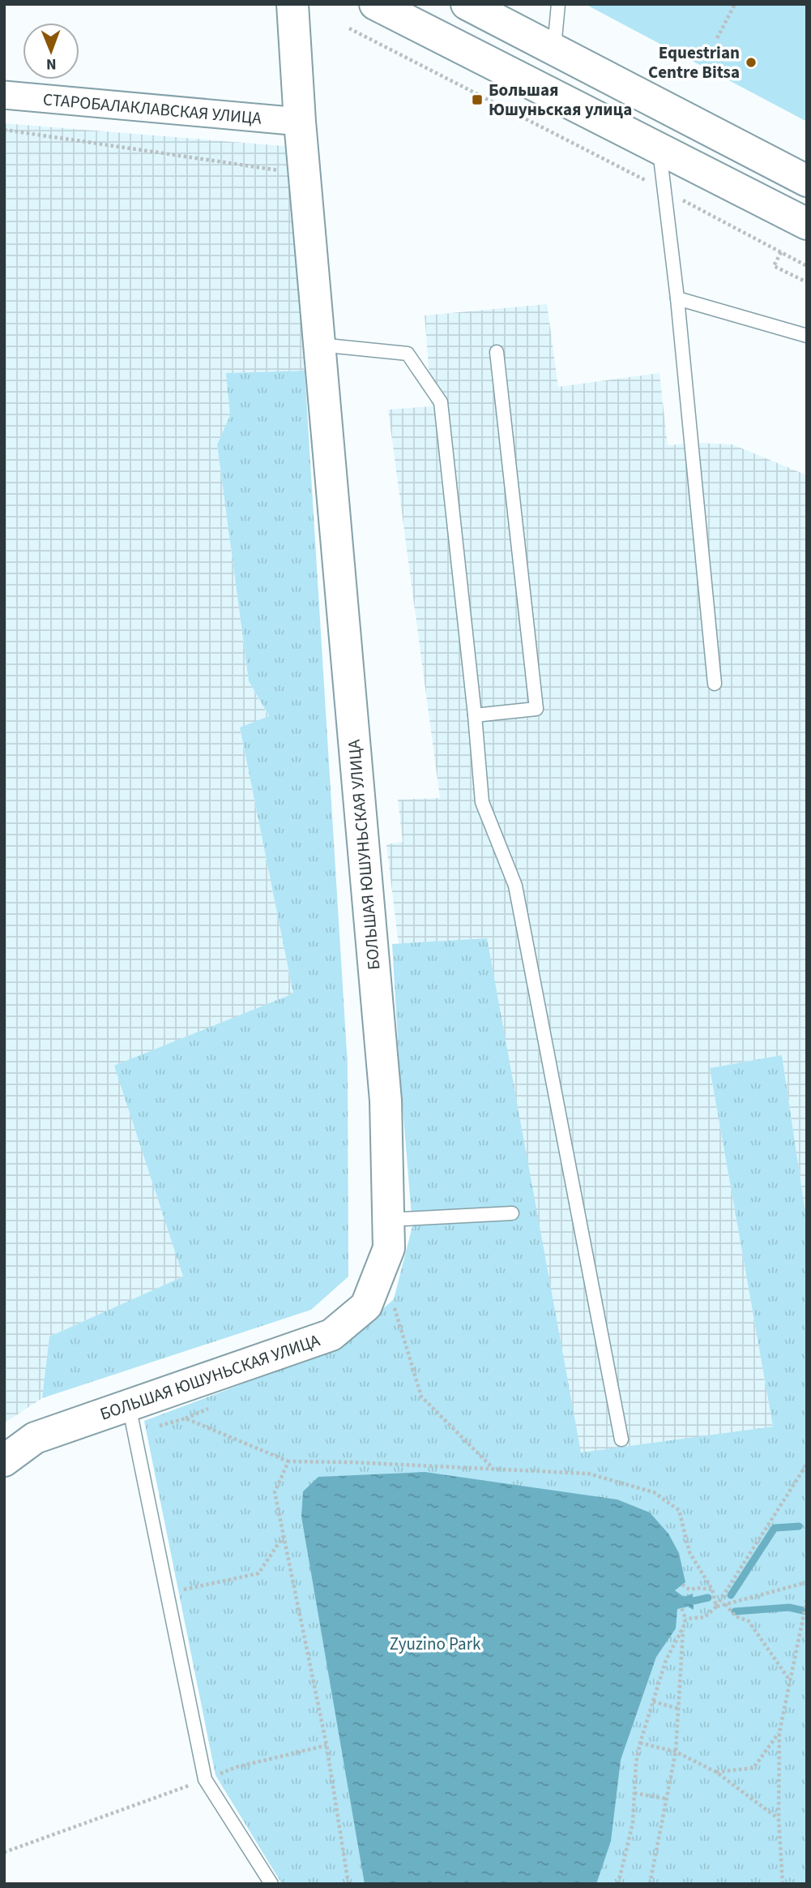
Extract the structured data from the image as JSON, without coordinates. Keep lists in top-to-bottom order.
{
  "streets": {
    "street": ["СТАРОБАЛАКЛАВСКАЯ УЛИЦА", "БОЛЬШАЯ ЮШУНЬСКАЯ УЛИЦА"]
  },
  "crossings": [
    ["СТАРОБАЛАКЛАВСКАЯ УЛИЦА", "БОЛЬШАЯ ЮШУНЬСКАЯ УЛИЦА"]
  ],
  "parks": ["Zyuzino Park"],
  "places": {
    "other": ["Equestrian Centre Bitsa"],
    "transit": ["Большая Юшуньская улица"]
  },
  "north": "bottom"
}
